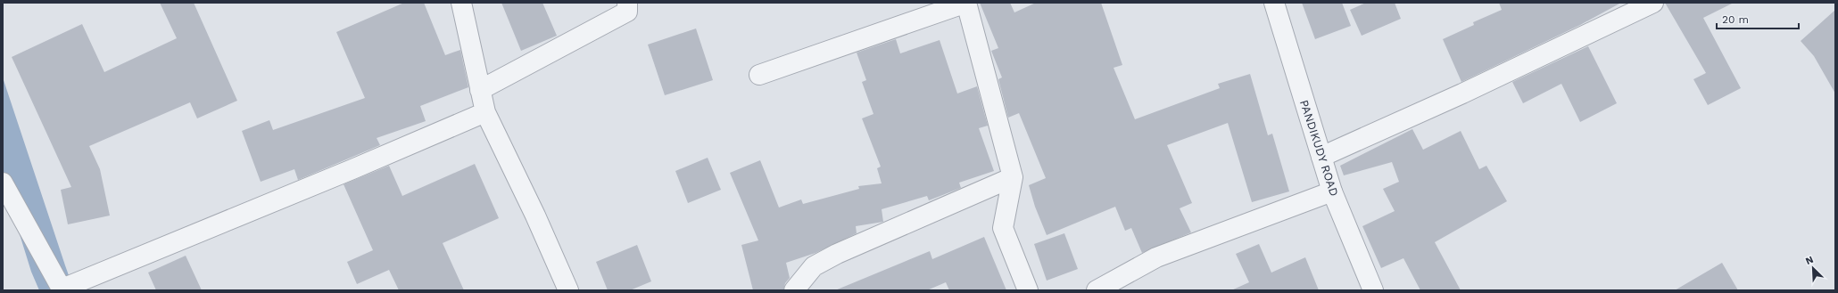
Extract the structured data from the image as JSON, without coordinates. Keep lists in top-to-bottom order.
{
  "streets": {
    "street": ["PANDIKUDY ROAD"]
  },
  "scale_bar": "20 m",
  "north": "top left"
}
